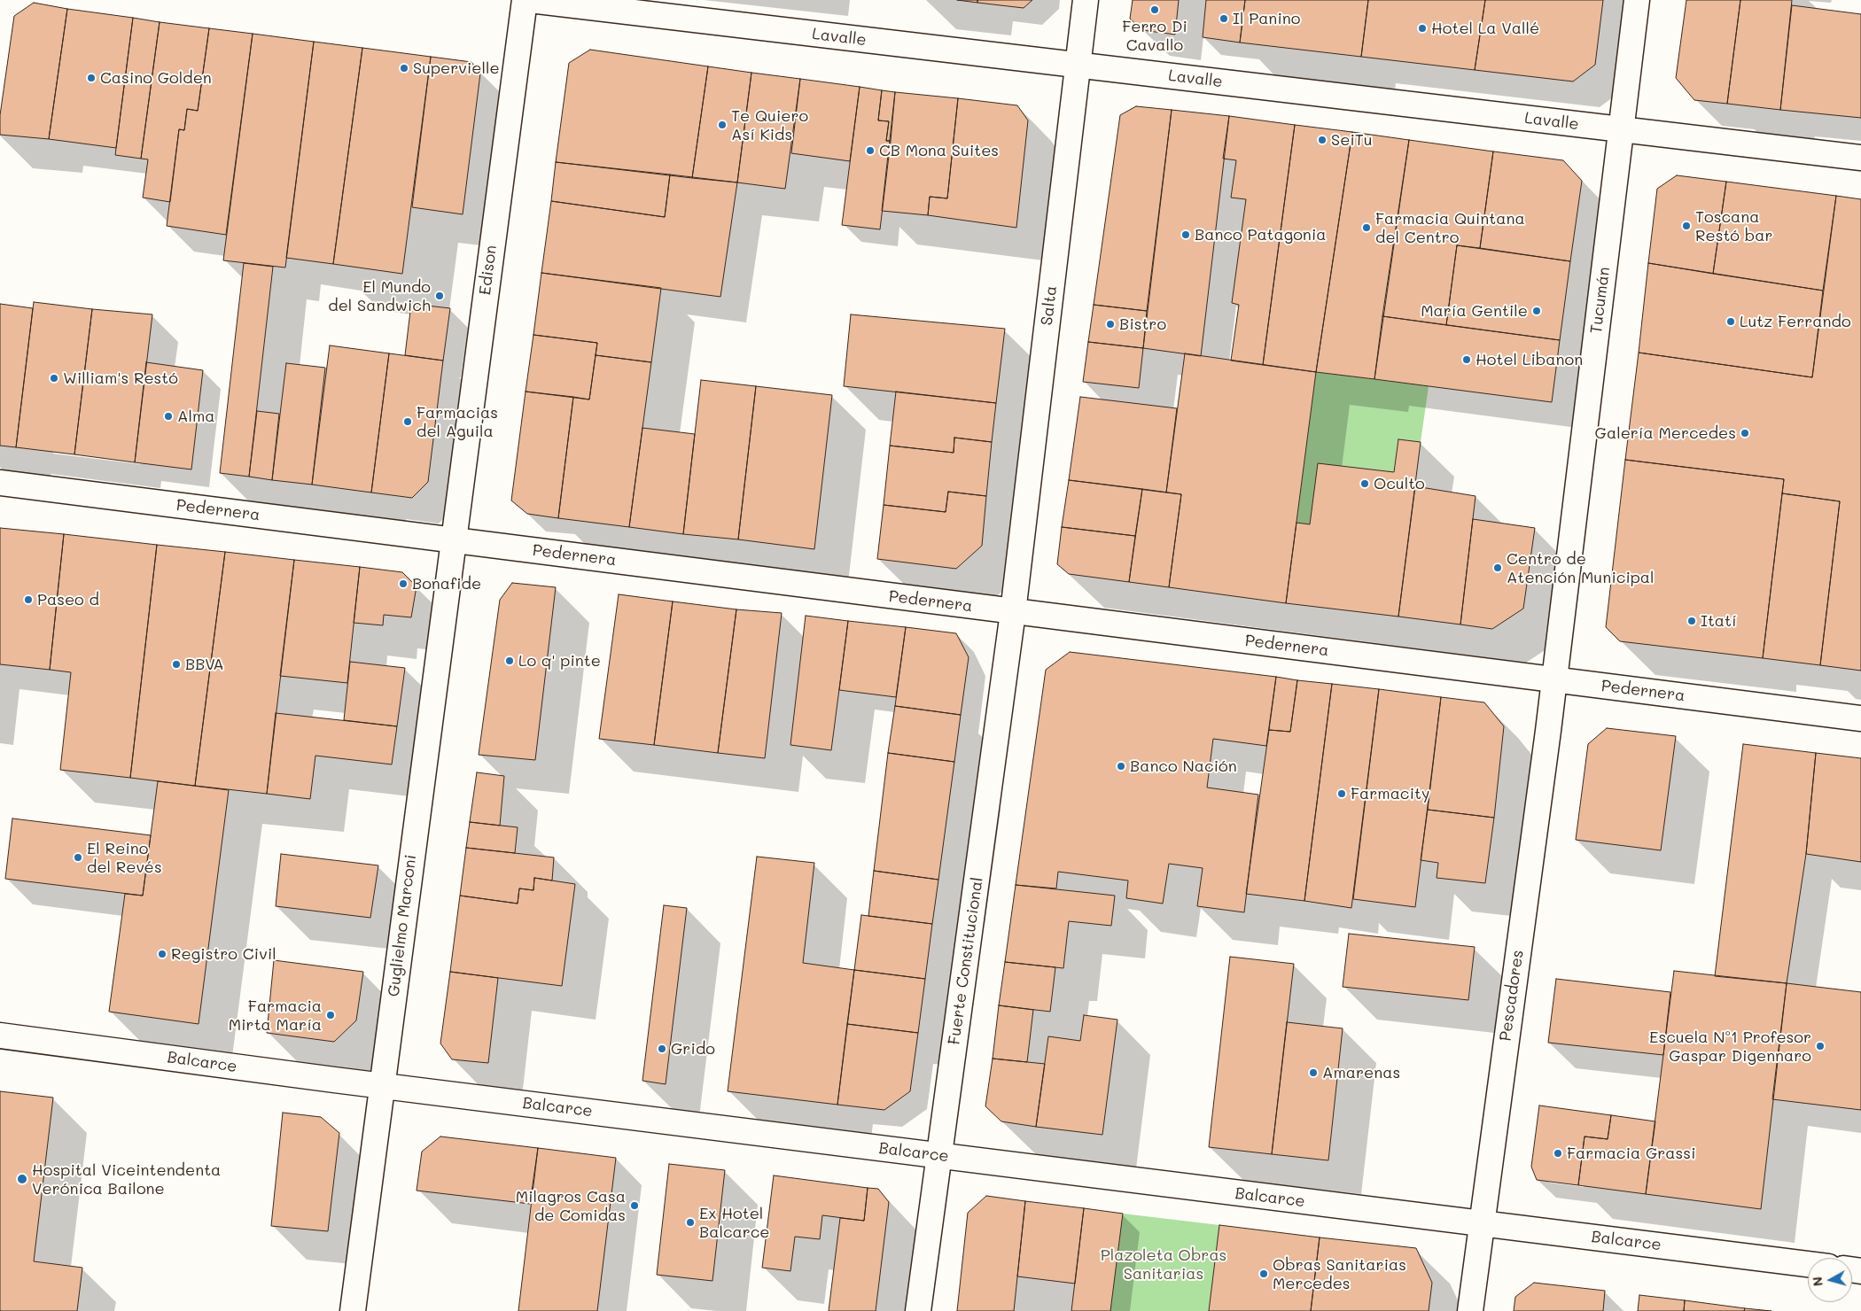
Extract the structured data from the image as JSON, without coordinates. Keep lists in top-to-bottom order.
{
  "streets": {
    "street": [
      "Lavalle",
      "Edison",
      "Tucumán",
      "Salta",
      "Pedernera",
      "Guglielmo Marconi",
      "Fuerte Constitucional",
      "Pescadores",
      "Balcarce"
    ]
  },
  "crossings": [
    ["Lavalle", "Tucumán"],
    ["Lavalle", "Salta"],
    ["Edison", "Pedernera"],
    ["Edison", "Guglielmo Marconi"],
    ["Tucumán", "Pedernera"],
    ["Tucumán", "Pescadores"],
    ["Salta", "Pedernera"],
    ["Salta", "Fuerte Constitucional"],
    ["Pedernera", "Guglielmo Marconi"],
    ["Pedernera", "Fuerte Constitucional"],
    ["Pedernera", "Pescadores"],
    ["Guglielmo Marconi", "Balcarce"],
    ["Fuerte Constitucional", "Balcarce"],
    ["Pescadores", "Balcarce"]
  ],
  "parks": ["Plazoleta Obras Sanitarias"],
  "places": [
    "Ferro Di Cavallo",
    "Il Panino",
    "Hotel La Vallé",
    "Supervielle",
    "Casino Golden",
    "Te Quiero Así Kids",
    "SeiTu",
    "CB Mona Suites",
    "Toscana Restó bar",
    "Farmacia Quintana del Centro",
    "Banco Patagonia",
    "El Mundo del Sandwich",
    "María Gentile",
    "Lutz Ferrando",
    "Bistro",
    "Hotel Libanon",
    "William's Restó",
    "Alma",
    "Farmacias del Aguila",
    "Galería Mercedes",
    "Oculto",
    "Centro de Atención Municipal",
    "Bonafide",
    "Paseo d",
    "Itatí",
    "Lo q' pinte",
    "BBVA",
    "Banco Nación",
    "Farmacity",
    "El Reino del Revés",
    "Registro Civil",
    "Farmacia Mirta María",
    "Escuela Nº1 Profesor Gaspar Digennaro",
    "Grido",
    "Amarenas",
    "Farmacia Grassi",
    "Hospital Viceintendenta Verónica Bailone",
    "Milagros Casa de Comidas",
    "Ex Hotel Balcarce",
    "Obras Sanitarias Mercedes"
  ],
  "north": "left"
}
